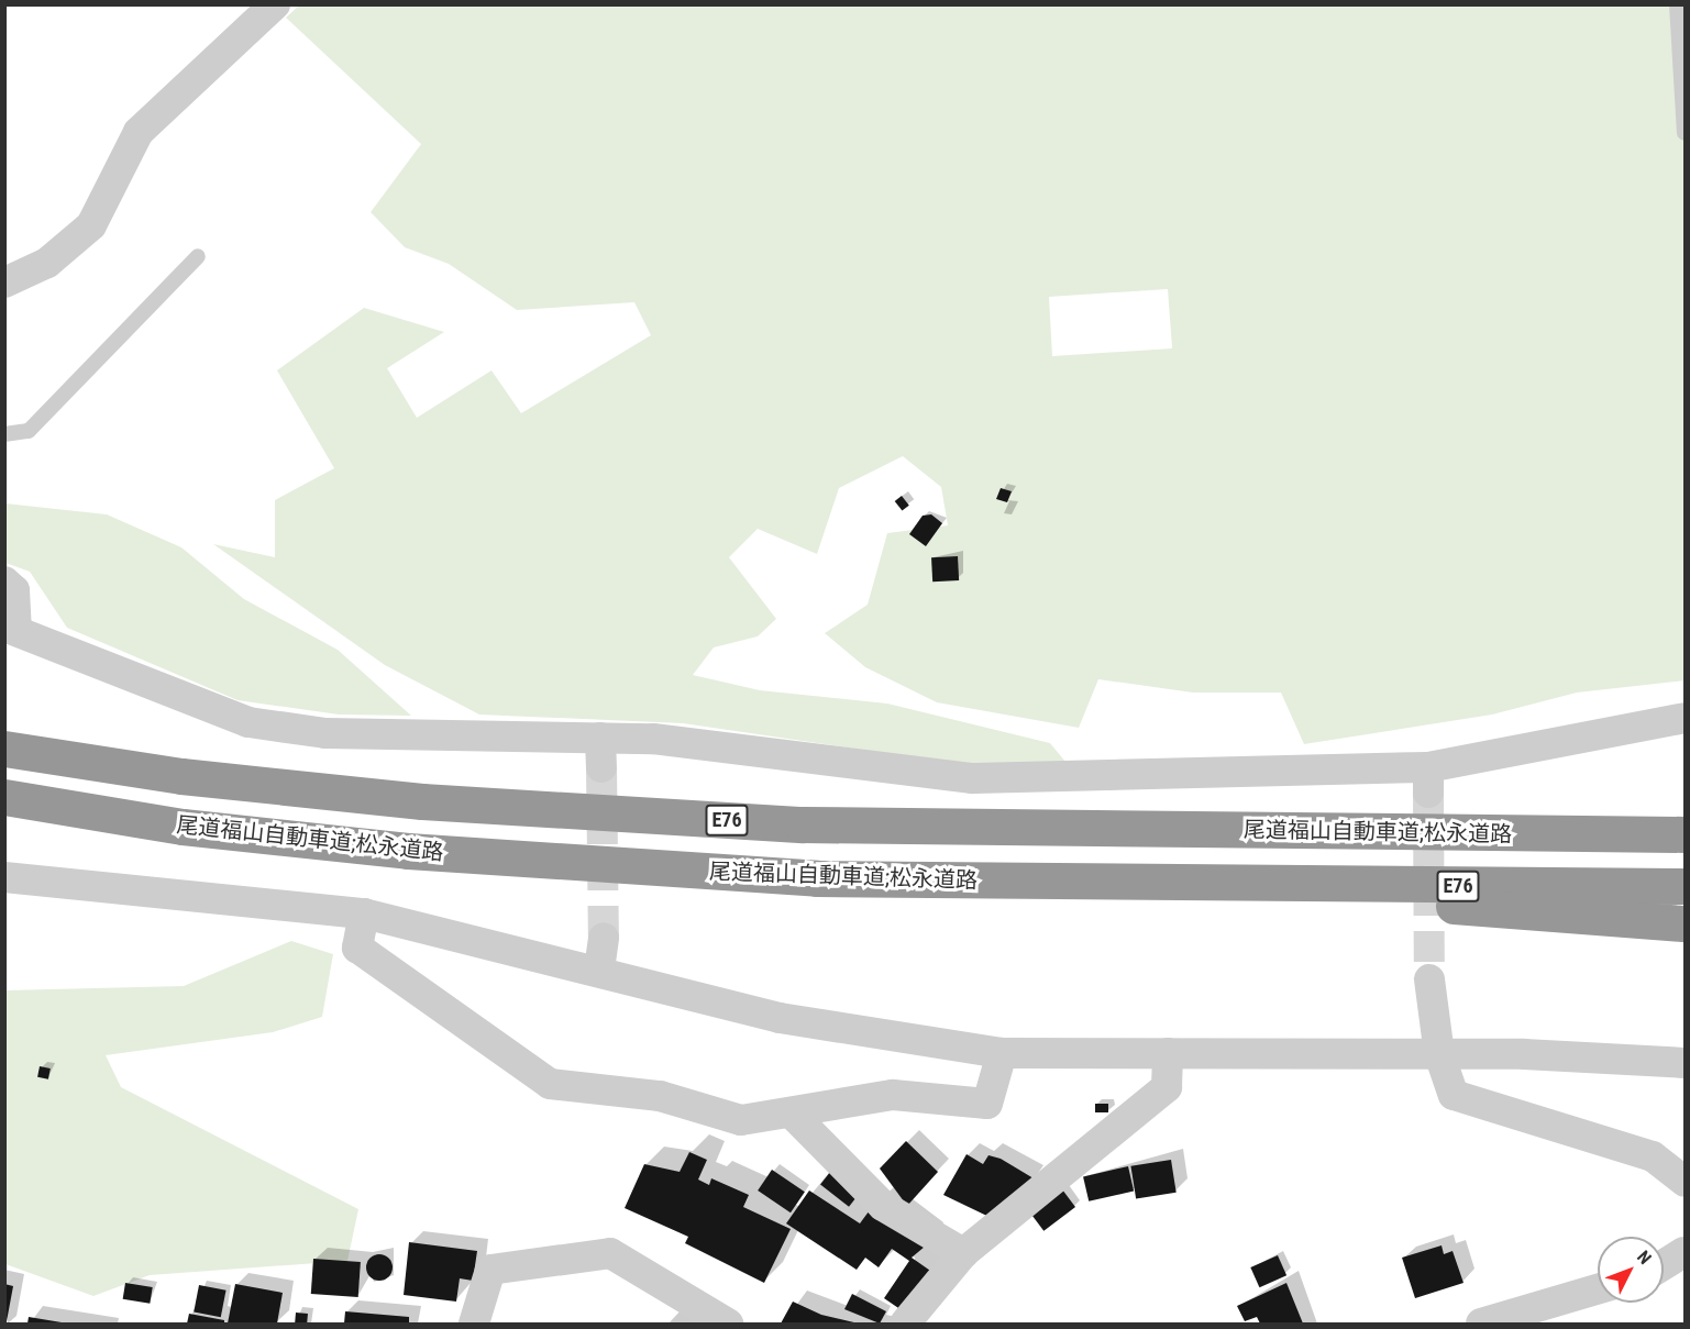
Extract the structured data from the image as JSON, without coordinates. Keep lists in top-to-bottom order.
{
  "streets": {
    "highway": ["E76", "尾道福山自動車道;松永道路"]
  },
  "north": "top right"
}
